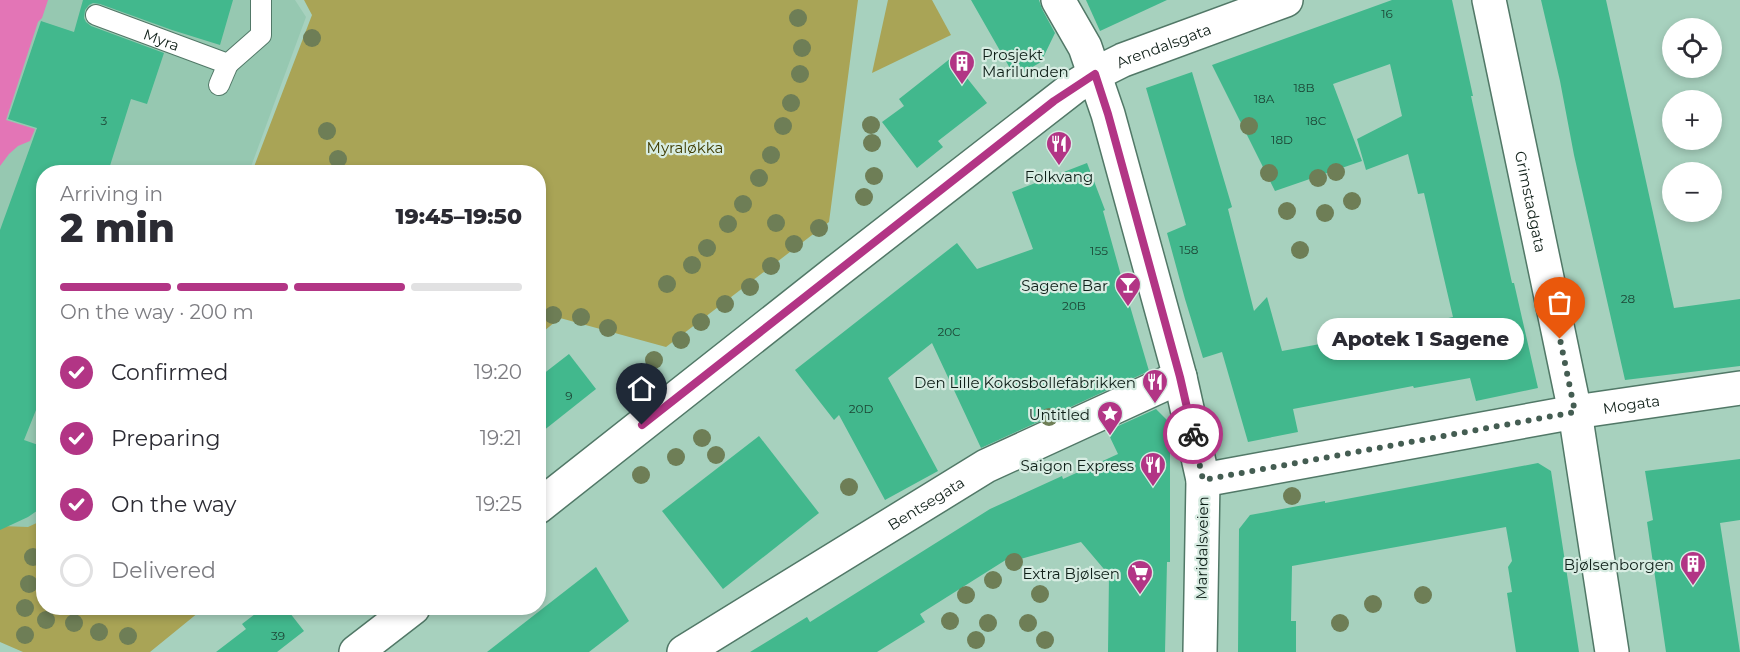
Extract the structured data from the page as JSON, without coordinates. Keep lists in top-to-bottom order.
{
  "streets": {
    "street": [
      "Arendalsgata",
      "Grimstadgata",
      "Mogata",
      "Bentsegata",
      "Maridalsveien"
    ],
    "lane": ["Myra"]
  },
  "crossings": [
    ["Arendalsgata", "Maridalsveien"],
    ["Grimstadgata", "Mogata"],
    ["Mogata", "Maridalsveien"],
    ["Bentsegata", "Maridalsveien"]
  ],
  "parks": ["Myraløkka"],
  "places": {
    "building": ["Prosjekt Marilunden", "Bjølsenborgen"],
    "restaurant": ["Folkvang", "Den Lille Kokosbollefabrikken", "Saigon Express"],
    "bar": ["Sagene Bar"],
    "other": ["Apotek 1 Sagene"],
    "place": ["Untitled"],
    "supermarket": ["Extra Bjølsen"]
  },
  "house_numbers": [
    "16",
    "18B",
    "18A",
    "3",
    "18C",
    "18D",
    "158",
    "155",
    "28",
    "20B",
    "20C",
    "9",
    "20D",
    "39"
  ],
  "page": {
    "map_buttons": ["+", "−"],
    "heading": ["2 min", "Arriving in", "19:45–19:50"],
    "bar": "On the way · 200 m",
    "bubble": "Apotek 1 Sagene",
    "list": [
      ["Confirmed", "19:20"],
      ["Preparing", "19:21"],
      ["On the way", "19:25"],
      "Delivered"
    ]
  }
}
